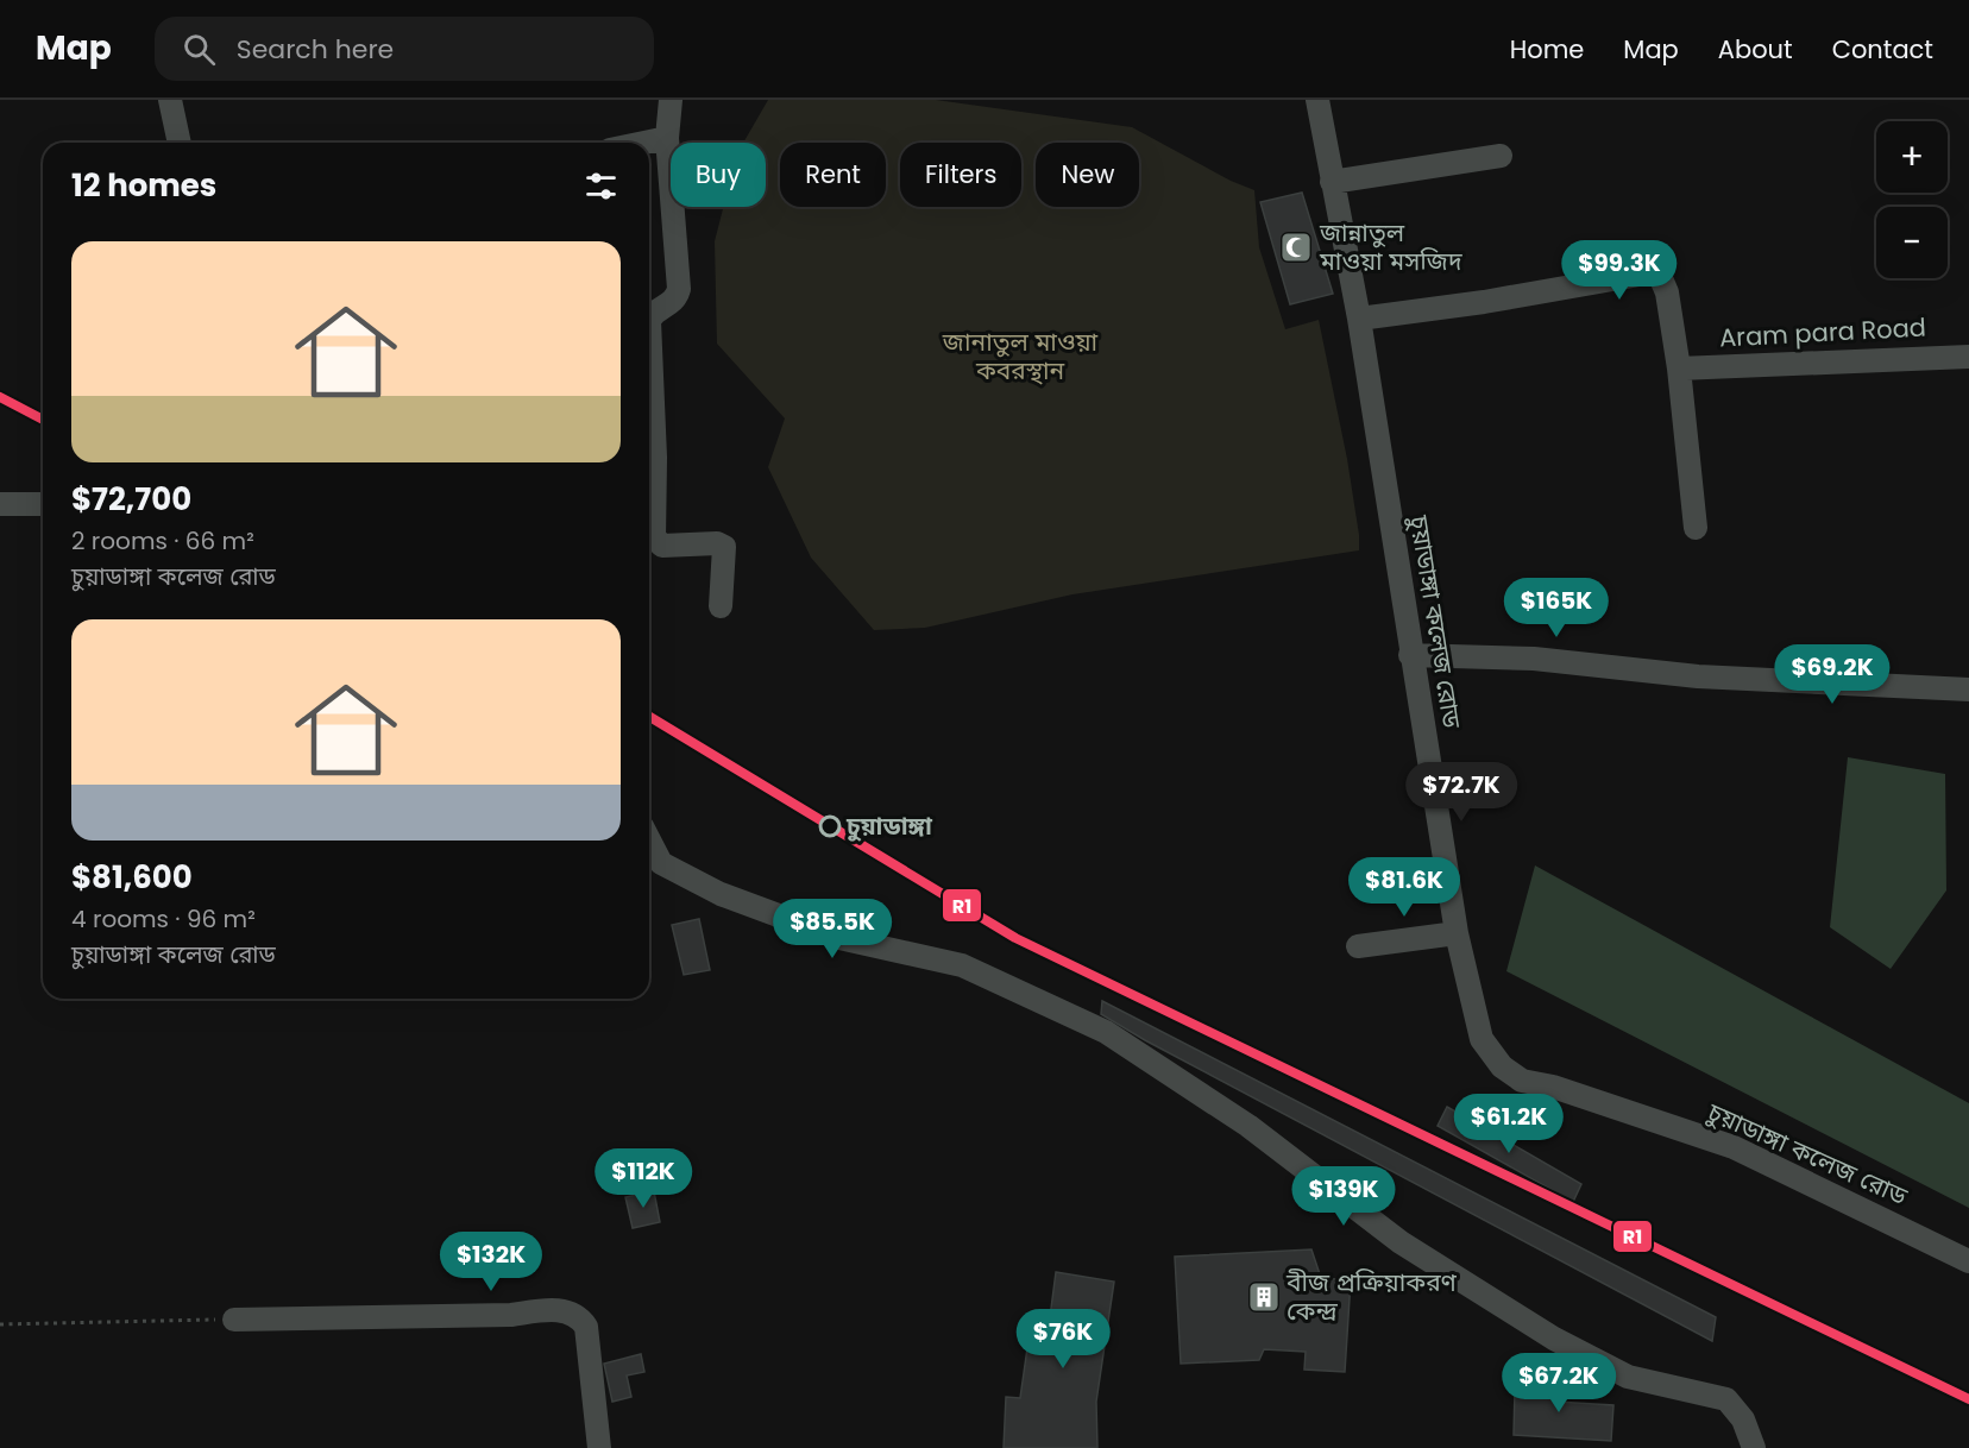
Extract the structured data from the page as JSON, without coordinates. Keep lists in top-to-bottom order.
{
  "streets": {
    "street": ["Aram para Road", "চুয়াডাঙ্গা কলেজ রোড"]
  },
  "parks": ["জানাতুল মাওয়া কবরস্থান"],
  "places": {
    "mosque": ["জান্নাতুল মাওয়া মসজিদ"],
    "other": ["চুয়াডাঙ্গা"],
    "building": ["বীজ প্রক্রিয়াকরণ কেন্দ্র"]
  },
  "lines": ["transit line R1"],
  "page": {
    "header": "Map",
    "search": "Search here",
    "nav": [
      "Home",
      "Map",
      "About",
      "Contact"
    ],
    "map_buttons": ["+", "−"],
    "chip": [
      "Buy",
      "Rent",
      "Filters",
      "New"
    ],
    "heading": "12 homes",
    "list": [
      {
        "name": "$72,700",
        "note": "2 rooms · 66 m² · চুয়াডাঙ্গা কলেজ রোড"
      },
      {
        "name": "$81,600",
        "note": "4 rooms · 96 m² · চুয়াডাঙ্গা কলেজ রোড"
      }
    ],
    "price": [
      "$99.3K",
      "$165K",
      "$69.2K",
      "$72.7K",
      "$81.6K",
      "$85.5K",
      "$61.2K",
      "$112K",
      "$139K",
      "$132K",
      "$76K",
      "$67.2K"
    ]
  }
}
